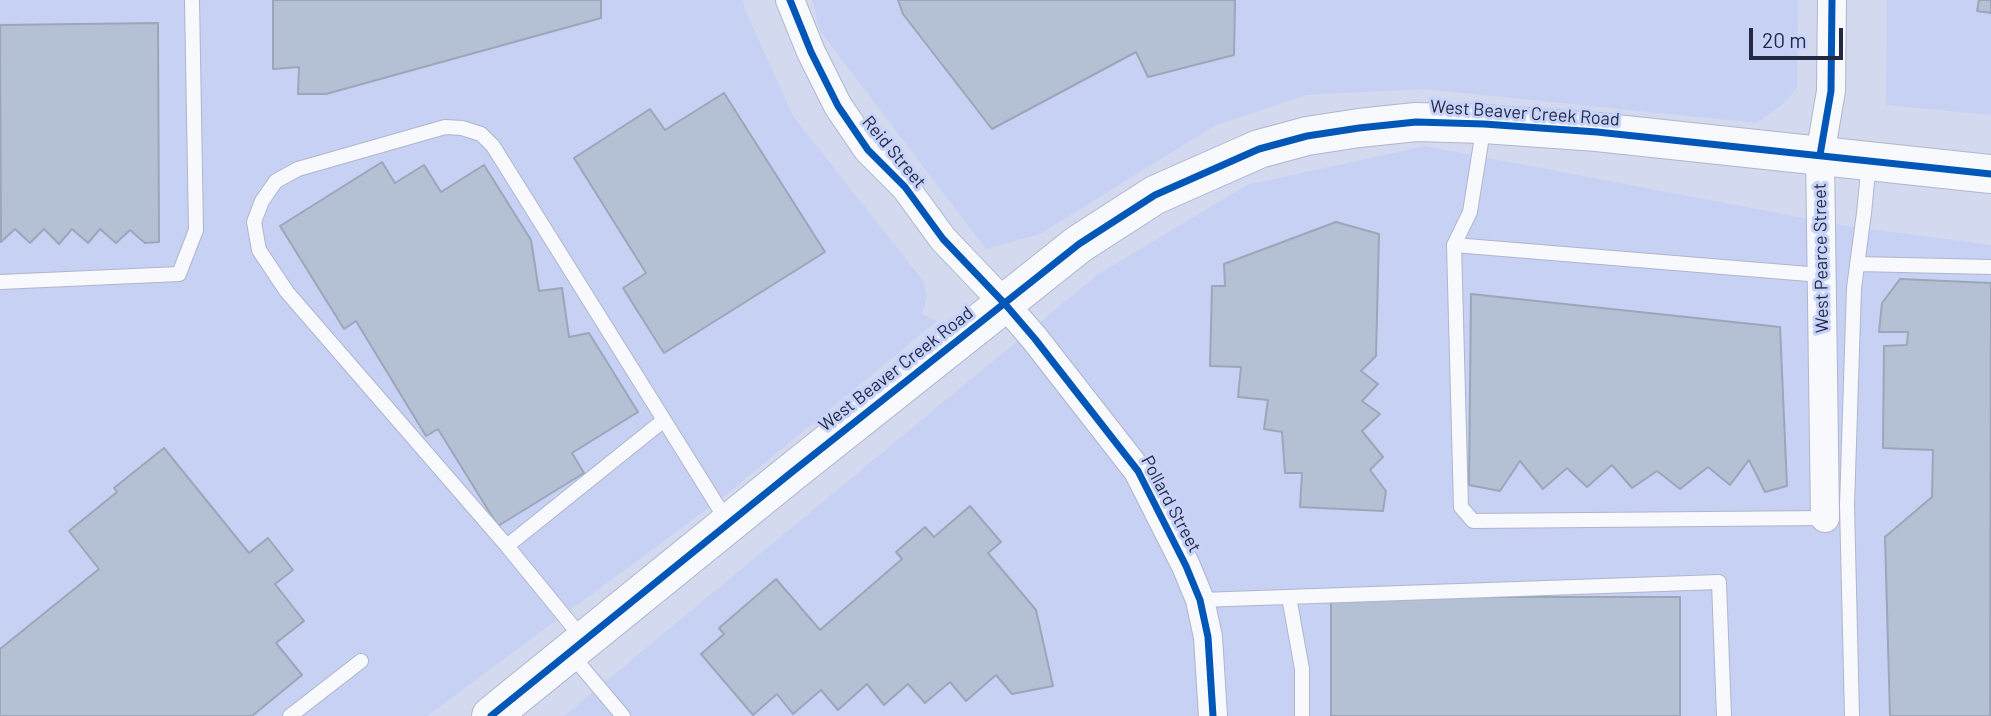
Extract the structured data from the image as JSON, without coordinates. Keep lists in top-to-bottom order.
{
  "streets": {
    "street": [
      "West Beaver Creek Road",
      "Reid Street",
      "West Pearce Street",
      "Pollard Street"
    ]
  },
  "crossings": [
    ["West Beaver Creek Road", "Reid Street"],
    ["West Beaver Creek Road", "West Pearce Street"],
    ["West Beaver Creek Road", "Pollard Street"],
    ["Reid Street", "Pollard Street"]
  ],
  "scale_bar": "20 m"
}
